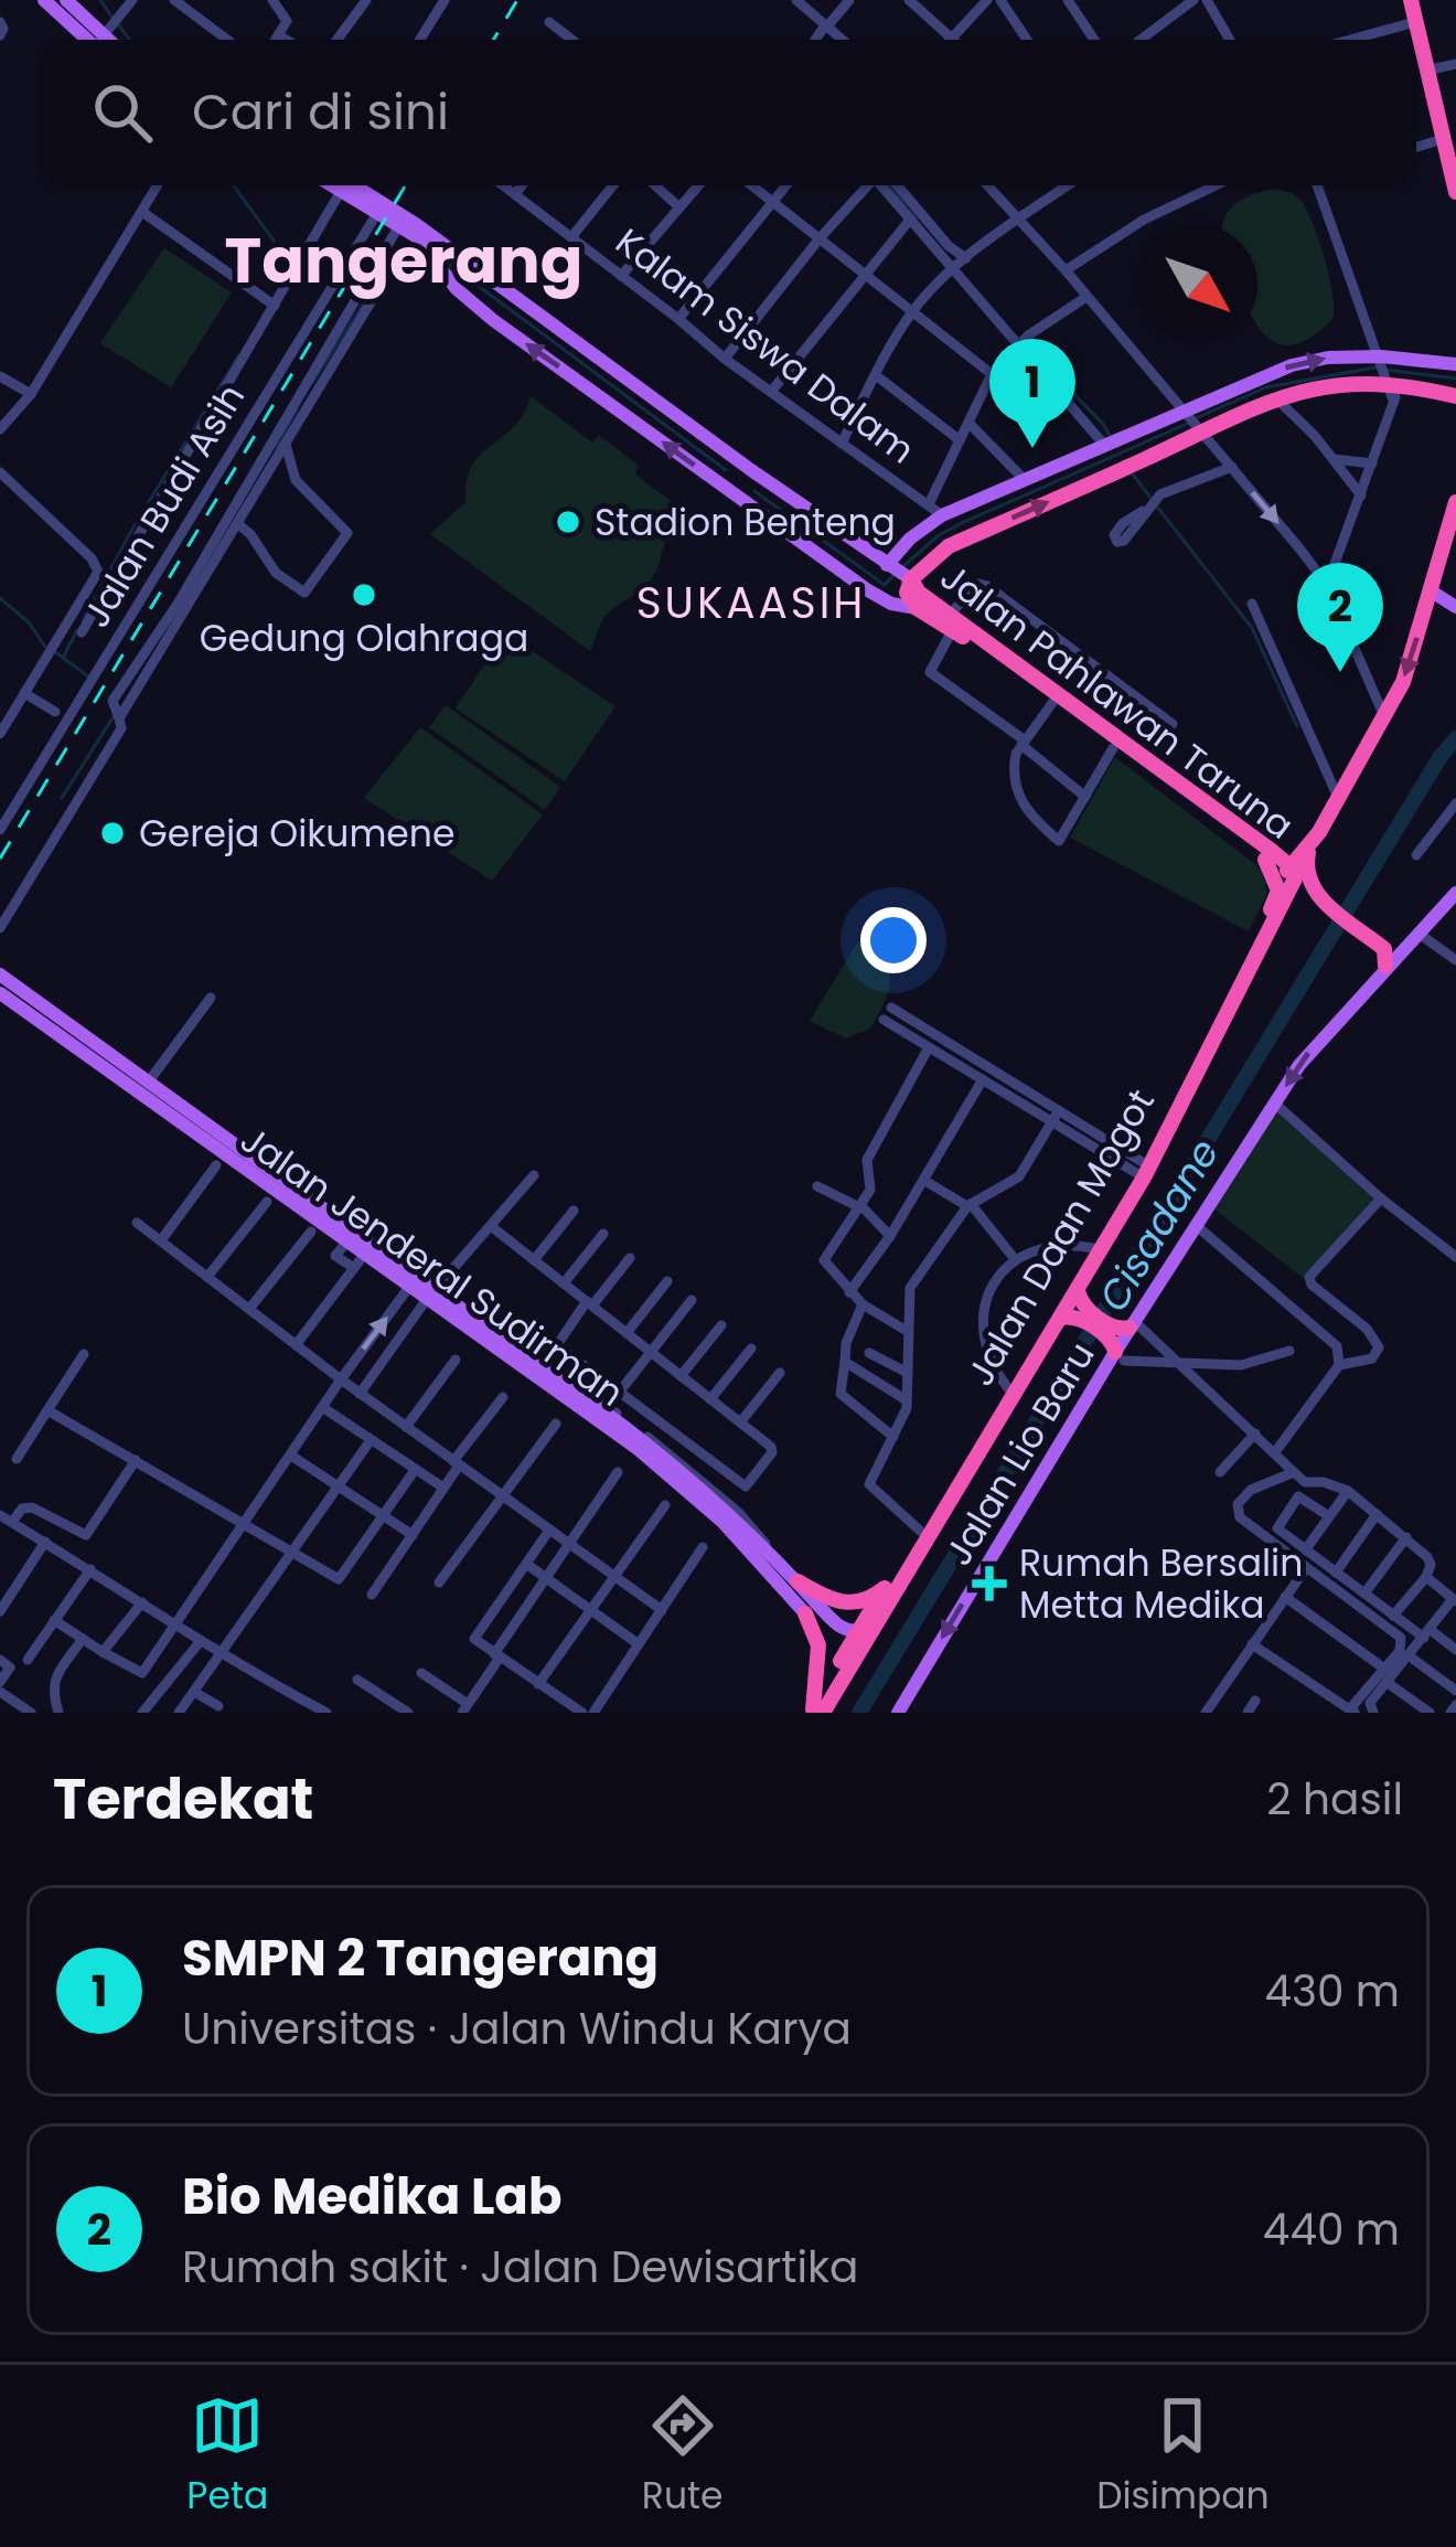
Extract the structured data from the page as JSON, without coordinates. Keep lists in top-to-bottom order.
{
  "streets": {
    "highway": ["Jalan Pahlawan Taruna", "Jalan Daan Mogot"],
    "main road": ["Jalan Jenderal Sudirman", "Jalan Lio Baru"],
    "street": ["Kalam Siswa Dalam", "Jalan Budi Asih"]
  },
  "crossings": [
    ["Jalan Budi Asih", "Jalan Pahlawan Taruna"],
    ["Jalan Pahlawan Taruna", "Jalan Daan Mogot"],
    ["Jalan Daan Mogot", "Jalan Jenderal Sudirman"]
  ],
  "one_way": ["Jalan Lio Baru"],
  "districts": ["Tangerang", "SUKAASIH"],
  "water": ["Cisadane"],
  "places": {
    "other": ["Stadion Benteng", "Gedung Olahraga", "Gereja Oikumene"],
    "health": ["Rumah Bersalin Metta Medika"]
  },
  "north": "bottom right",
  "page": {
    "search": "Cari di sini",
    "pins": ["1", "2"],
    "heading": ["Terdekat", "2 hasil"],
    "list": [
      {
        "mark": "1",
        "name": "SMPN 2 Tangerang",
        "note": "Universitas · Jalan Windu Karya",
        "value": "430 m"
      },
      {
        "mark": "2",
        "name": "Bio Medika Lab",
        "note": "Rumah sakit · Jalan Dewisartika",
        "value": "440 m"
      }
    ],
    "nav": ["Peta", "Rute", "Disimpan"]
  }
}
